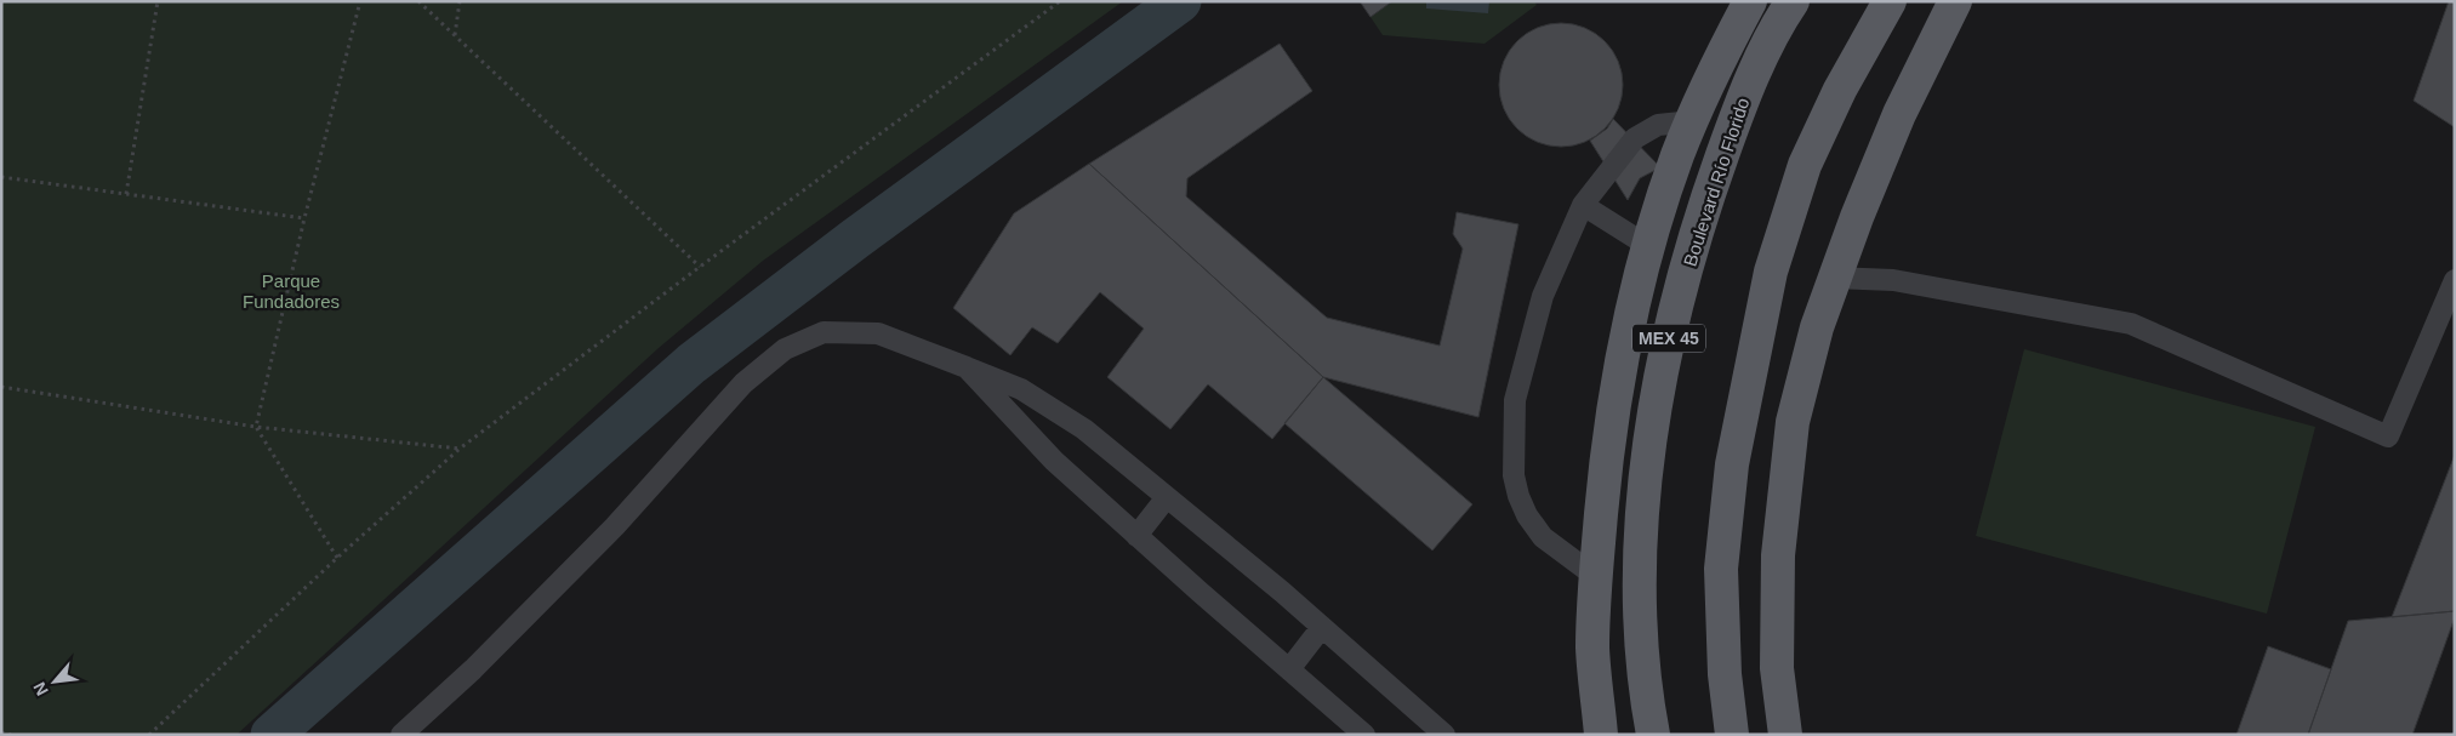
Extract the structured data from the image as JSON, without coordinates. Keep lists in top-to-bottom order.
{
  "streets": {
    "main road": ["Boulevard Río Florido", "MEX 45"]
  },
  "parks": ["Parque Fundadores"],
  "north": "bottom left"
}
